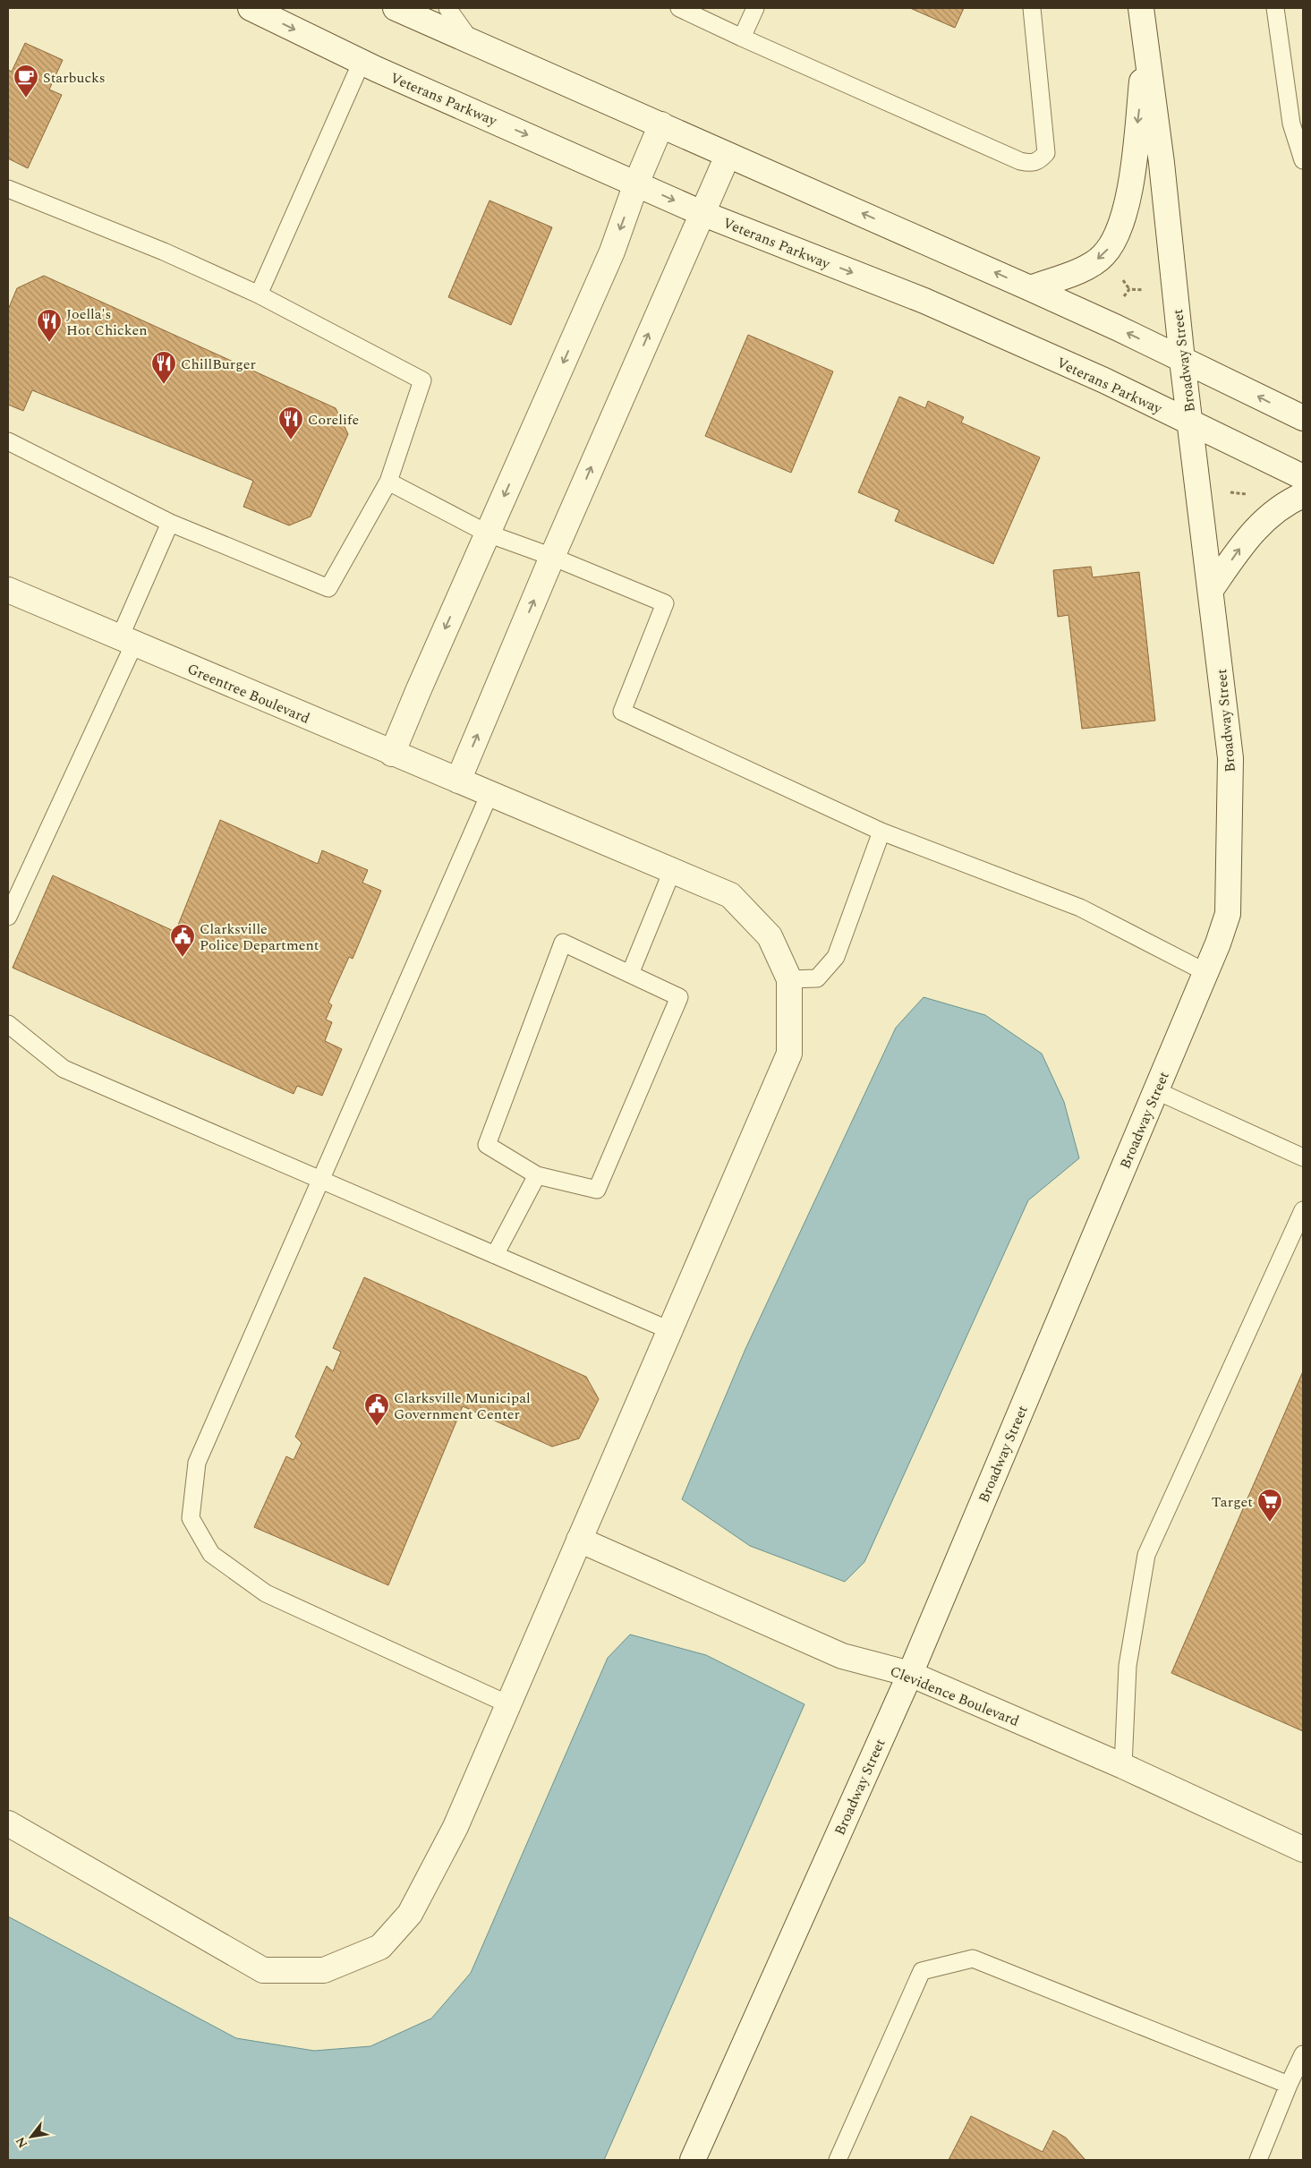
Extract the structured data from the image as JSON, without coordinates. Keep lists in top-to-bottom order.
{
  "streets": {
    "street": [
      "Veterans Parkway",
      "Broadway Street",
      "Greentree Boulevard",
      "Clevidence Boulevard"
    ]
  },
  "crossings": [
    ["Veterans Parkway", "Broadway Street"],
    ["Broadway Street", "Clevidence Boulevard"]
  ],
  "places": {
    "cafe": ["Starbucks"],
    "restaurant": ["Joella's Hot Chicken", "ChillBurger", "Corelife"],
    "public building": ["Clarksville Police Department", "Clarksville Municipal Government Center"],
    "supermarket": ["Target"]
  },
  "north": "bottom left"
}
